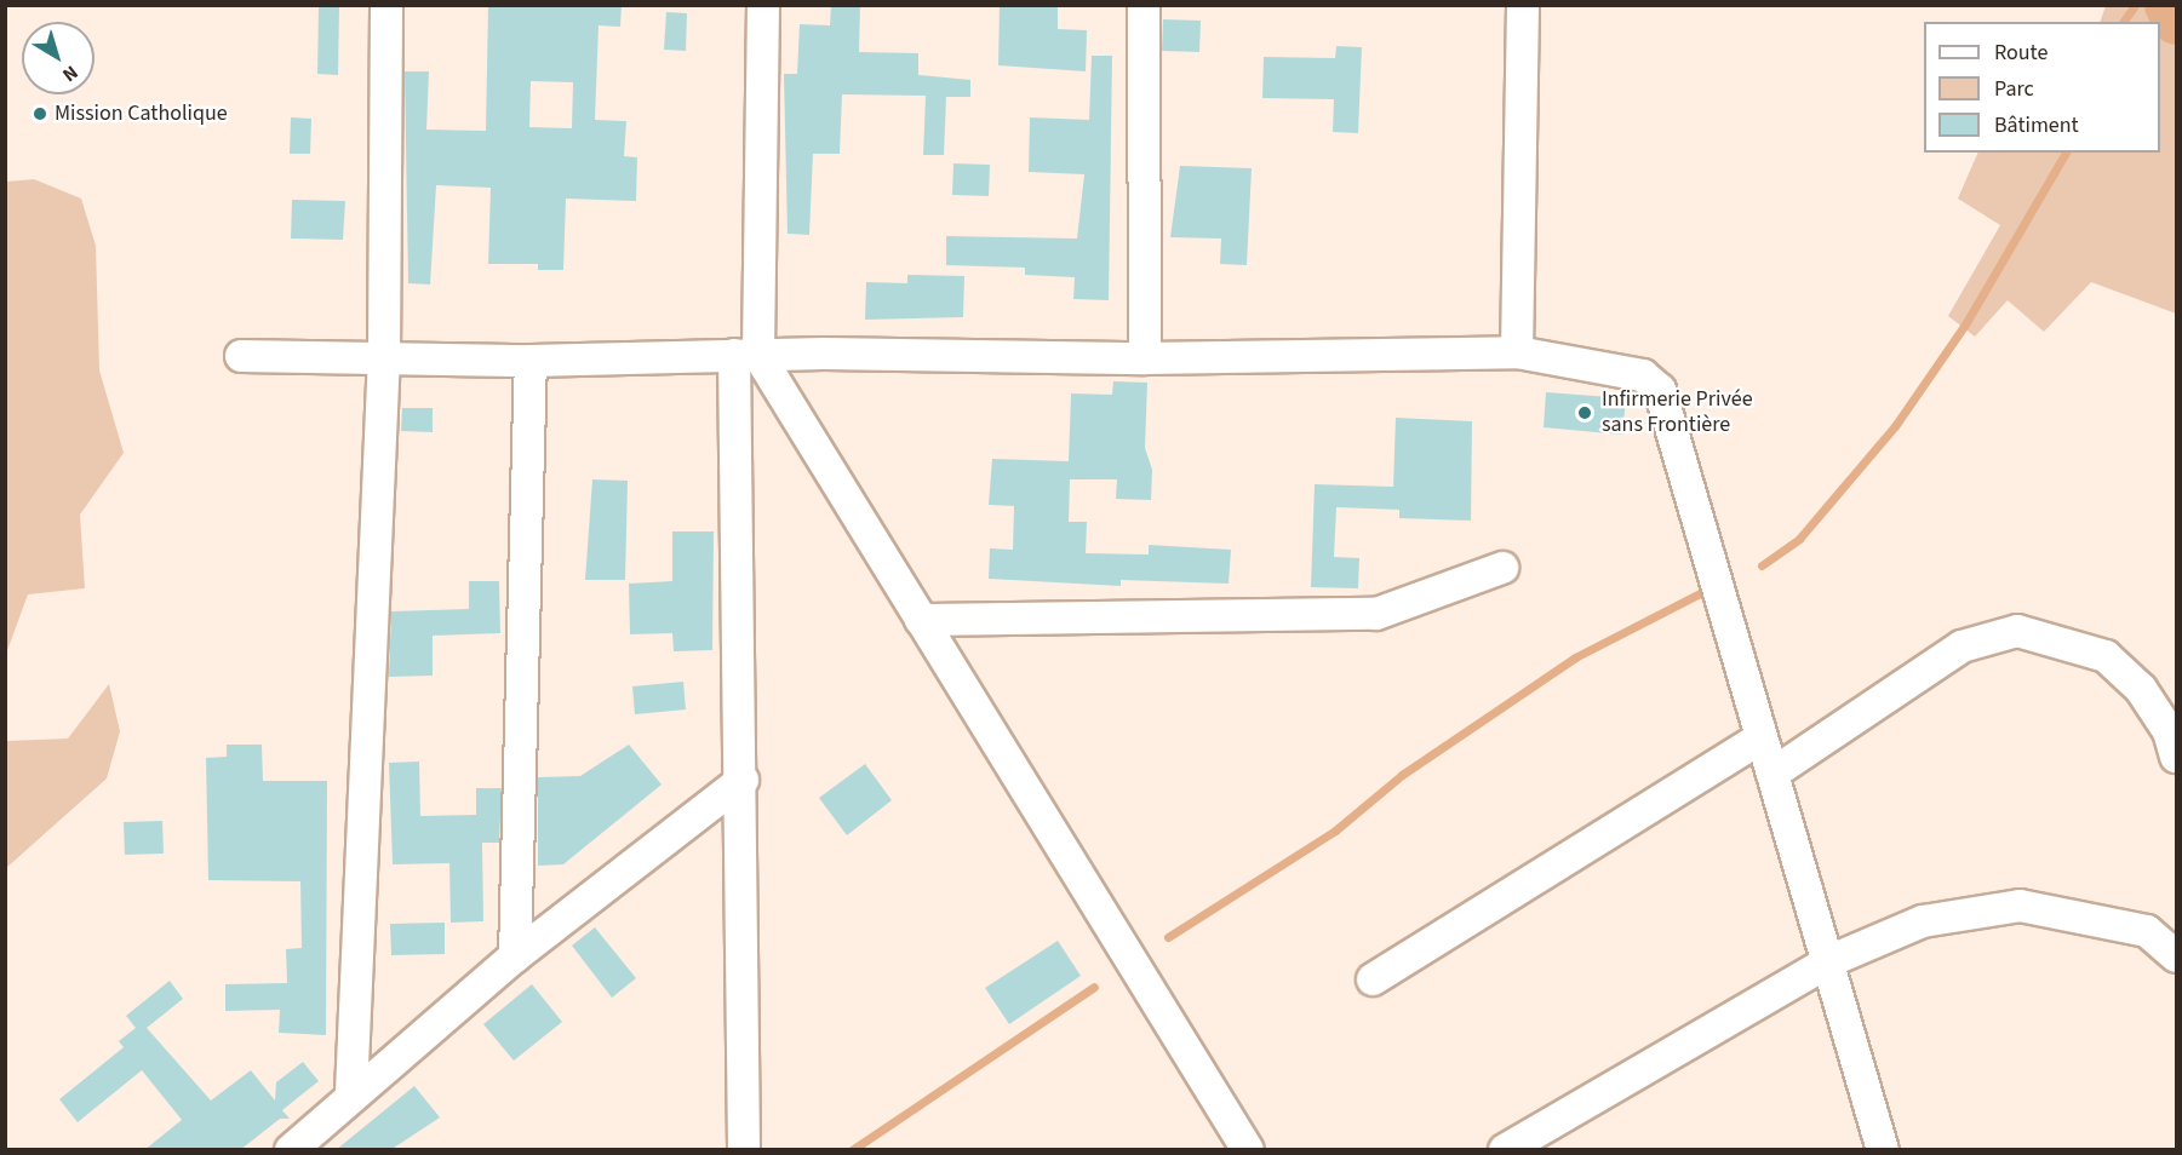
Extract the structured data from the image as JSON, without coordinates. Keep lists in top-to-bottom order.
{
  "places": ["Mission Catholique", "Infirmerie Privée sans Frontière"],
  "legend": ["Route", "Parc", "Bâtiment"],
  "north": "bottom right"
}
